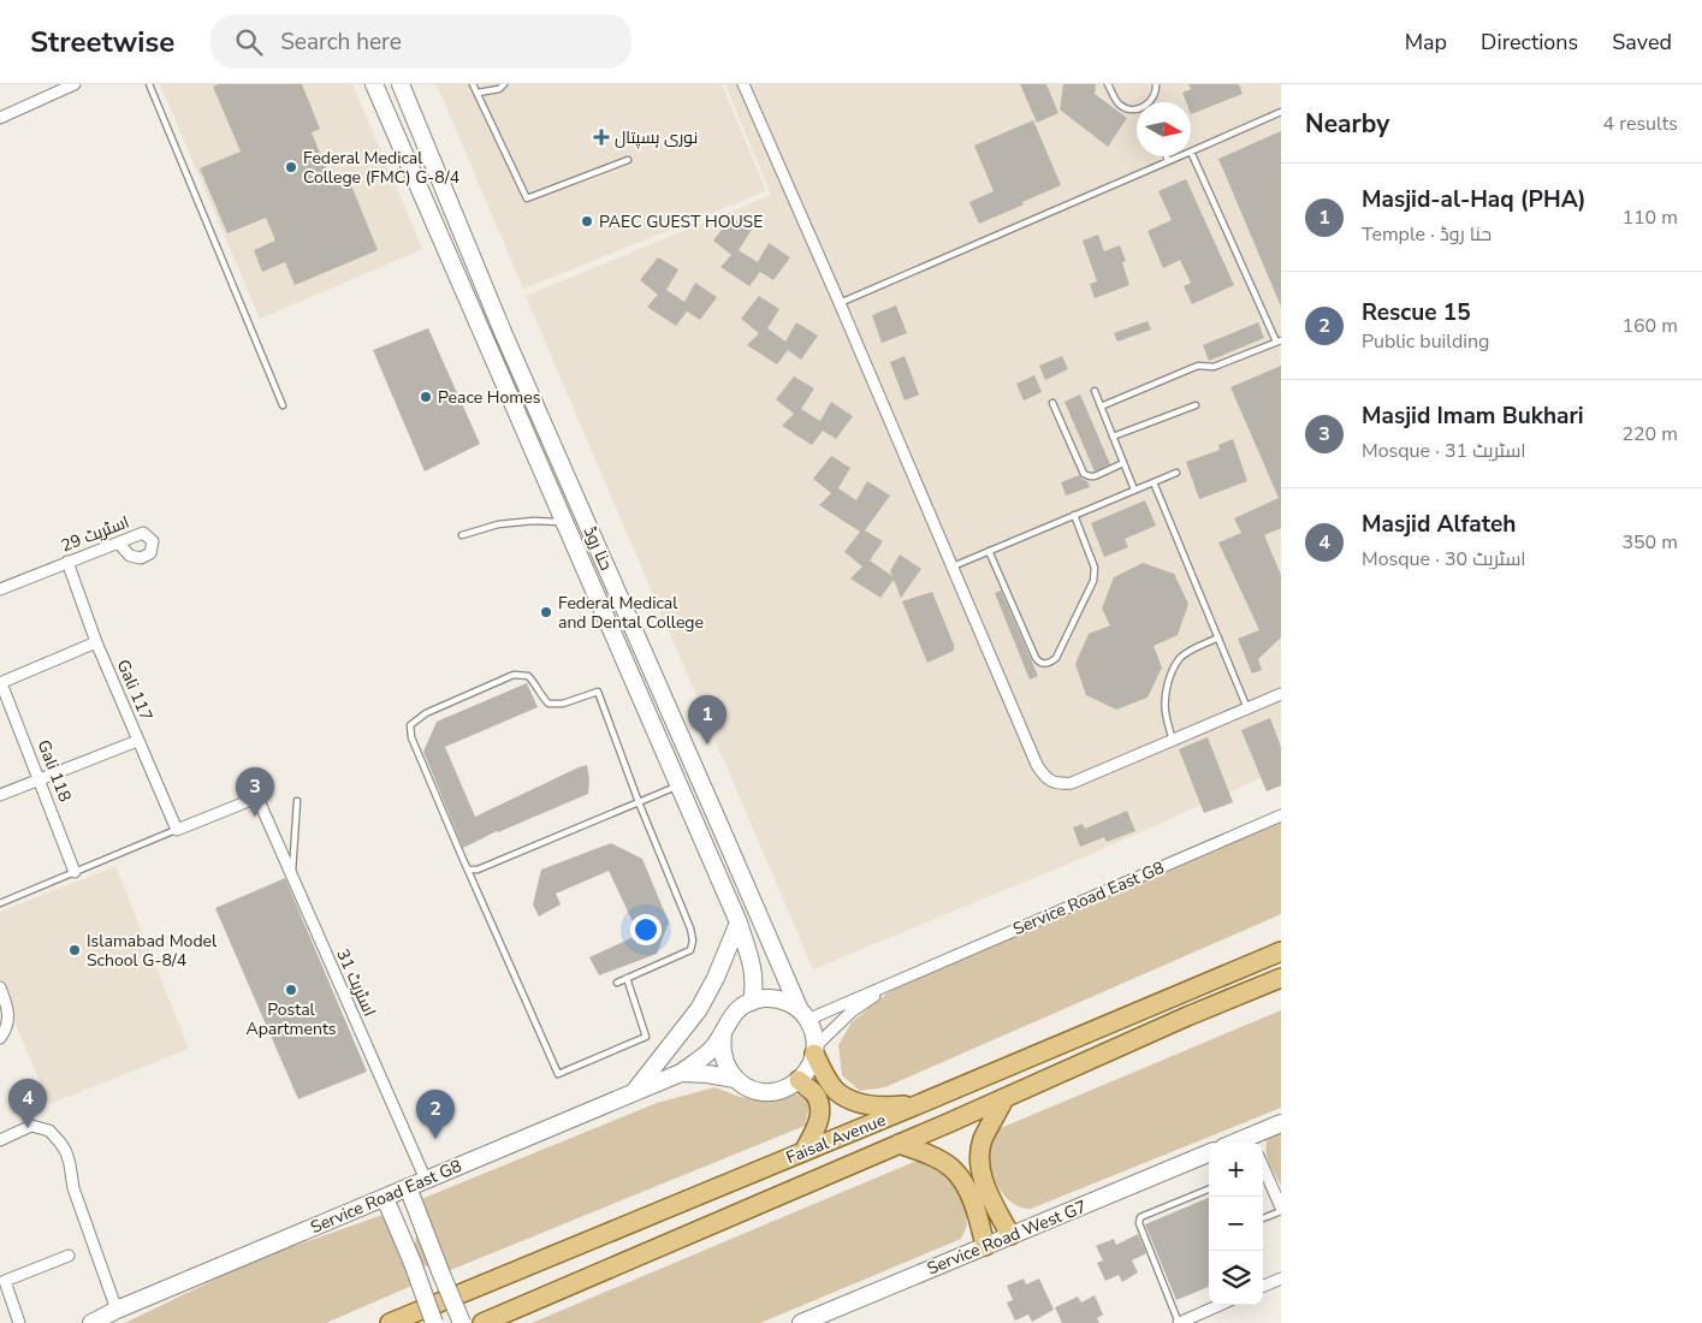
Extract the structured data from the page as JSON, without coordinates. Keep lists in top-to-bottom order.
{
  "streets": {
    "main road": ["Faisal Avenue"],
    "street": [
      "اسٹریٹ 29",
      "حنا روڈ",
      "Gali 117",
      "Gali 118",
      "Service Road East G8",
      "اسٹریٹ 31",
      "Service Road West G7"
    ]
  },
  "crossings": [
    ["اسٹریٹ 29", "Gali 117"],
    ["حنا روڈ", "Service Road East G8"],
    ["Gali 117", "اسٹریٹ 31"],
    ["Service Road East G8", "اسٹریٹ 31"]
  ],
  "places": {
    "health": ["نوری ہسپتال"],
    "other": [
      "Federal Medical College (FMC) G-8/4",
      "PAEC GUEST HOUSE",
      "Peace Homes",
      "Federal Medical and Dental College",
      "Islamabad Model School G-8/4",
      "Postal Apartments"
    ]
  },
  "north": "right",
  "page": {
    "header": "Streetwise",
    "search": "Search here",
    "nav": ["Map", "Directions", "Saved"],
    "heading": ["Nearby", "4 results"],
    "list": [
      {
        "mark": "1",
        "name": "Masjid-al-Haq (PHA)",
        "note": "Temple · حنا روڈ",
        "value": "110 m"
      },
      {
        "mark": "2",
        "name": "Rescue 15",
        "note": "Public building",
        "value": "160 m"
      },
      {
        "mark": "3",
        "name": "Masjid Imam Bukhari",
        "note": "Mosque · اسٹریٹ 31",
        "value": "220 m"
      },
      {
        "mark": "4",
        "name": "Masjid Alfateh",
        "note": "Mosque · اسٹریٹ 30",
        "value": "350 m"
      }
    ],
    "pins": [
      "1",
      "3",
      "4",
      "2"
    ],
    "map_buttons": ["+", "−"]
  }
}
